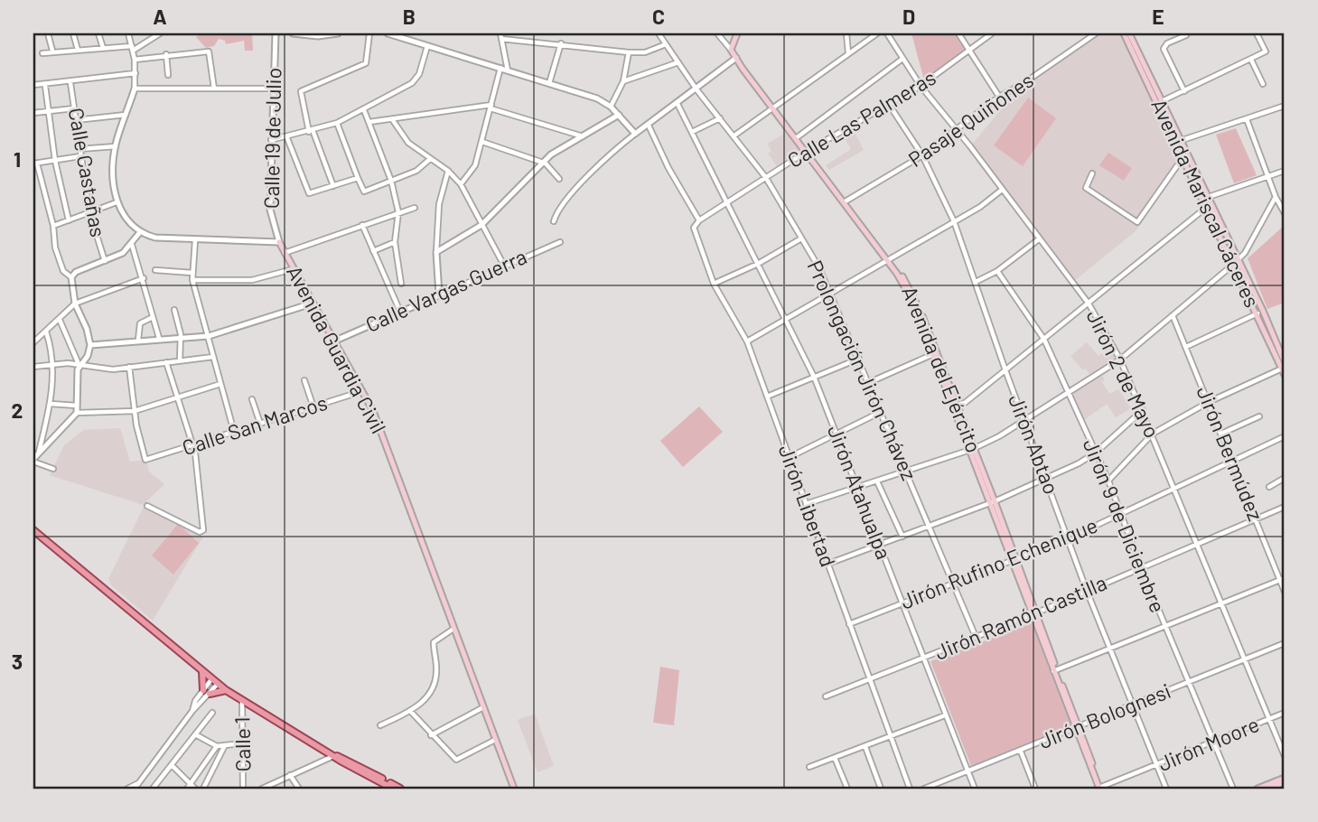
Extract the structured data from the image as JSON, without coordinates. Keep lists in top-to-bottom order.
{
  "streets": {
    "main road": ["Avenida Mariscal Cáceres", "Avenida Guardia Civil", "Avenida del Ejército"],
    "street": [
      "Calle Las Palmeras",
      "Pasaje Quiñones",
      "Calle 19 de Julio",
      "Calle Castañas",
      "Calle Vargas Guerra",
      "Prolongación Jirón Chávez",
      "Jirón 2 de Mayo",
      "Calle San Marcos",
      "Jirón Abtao",
      "Jirón Bermúdez",
      "Jirón Atahualpa",
      "Jirón Libertad",
      "Jirón 9 de Diciembre",
      "Jirón Rufino Echenique",
      "Jirón Ramón Castilla",
      "Jirón Bolognesi",
      "Calle 1",
      "Jirón Moore"
    ]
  },
  "crossings": [
    ["Calle Las Palmeras", "Avenida del Ejército"],
    ["Calle Las Palmeras", "Prolongación Jirón Chávez"],
    ["Calle Las Palmeras", "Jirón 2 de Mayo"],
    ["Calle Las Palmeras", "Jirón Abtao"],
    ["Calle Las Palmeras", "Jirón Atahualpa"],
    ["Calle Las Palmeras", "Jirón Libertad"],
    ["Pasaje Quiñones", "Avenida del Ejército"],
    ["Pasaje Quiñones", "Jirón 2 de Mayo"],
    ["Pasaje Quiñones", "Jirón Abtao"],
    ["Calle 19 de Julio", "Avenida Guardia Civil"],
    ["Calle Vargas Guerra", "Avenida Guardia Civil"],
    ["Avenida Guardia Civil", "Calle San Marcos"],
    ["Avenida del Ejército", "Jirón Rufino Echenique"],
    ["Avenida del Ejército", "Jirón Ramón Castilla"],
    ["Avenida del Ejército", "Jirón Bolognesi"],
    ["Avenida del Ejército", "Jirón Moore"],
    ["Prolongación Jirón Chávez", "Jirón Rufino Echenique"],
    ["Prolongación Jirón Chávez", "Jirón Ramón Castilla"],
    ["Jirón 2 de Mayo", "Jirón Rufino Echenique"],
    ["Jirón 2 de Mayo", "Jirón Ramón Castilla"],
    ["Jirón 2 de Mayo", "Jirón Bolognesi"],
    ["Jirón 2 de Mayo", "Jirón Moore"],
    ["Jirón Abtao", "Jirón Rufino Echenique"],
    ["Jirón Abtao", "Jirón Ramón Castilla"],
    ["Jirón Abtao", "Jirón Bolognesi"],
    ["Jirón Abtao", "Jirón Moore"],
    ["Jirón Bermúdez", "Jirón Rufino Echenique"],
    ["Jirón Bermúdez", "Jirón Ramón Castilla"],
    ["Jirón Atahualpa", "Jirón Rufino Echenique"],
    ["Jirón Atahualpa", "Jirón Ramón Castilla"],
    ["Jirón Atahualpa", "Jirón Bolognesi"],
    ["Jirón Libertad", "Jirón Rufino Echenique"],
    ["Jirón Libertad", "Jirón Ramón Castilla"],
    ["Jirón 9 de Diciembre", "Jirón Rufino Echenique"],
    ["Jirón 9 de Diciembre", "Jirón Ramón Castilla"],
    ["Jirón 9 de Diciembre", "Jirón Bolognesi"],
    ["Jirón 9 de Diciembre", "Jirón Moore"]
  ],
  "grid": {
    "columns": [
      "A",
      "B",
      "C",
      "D",
      "E"
    ],
    "rows": ["1", "2", "3"]
  }
}
